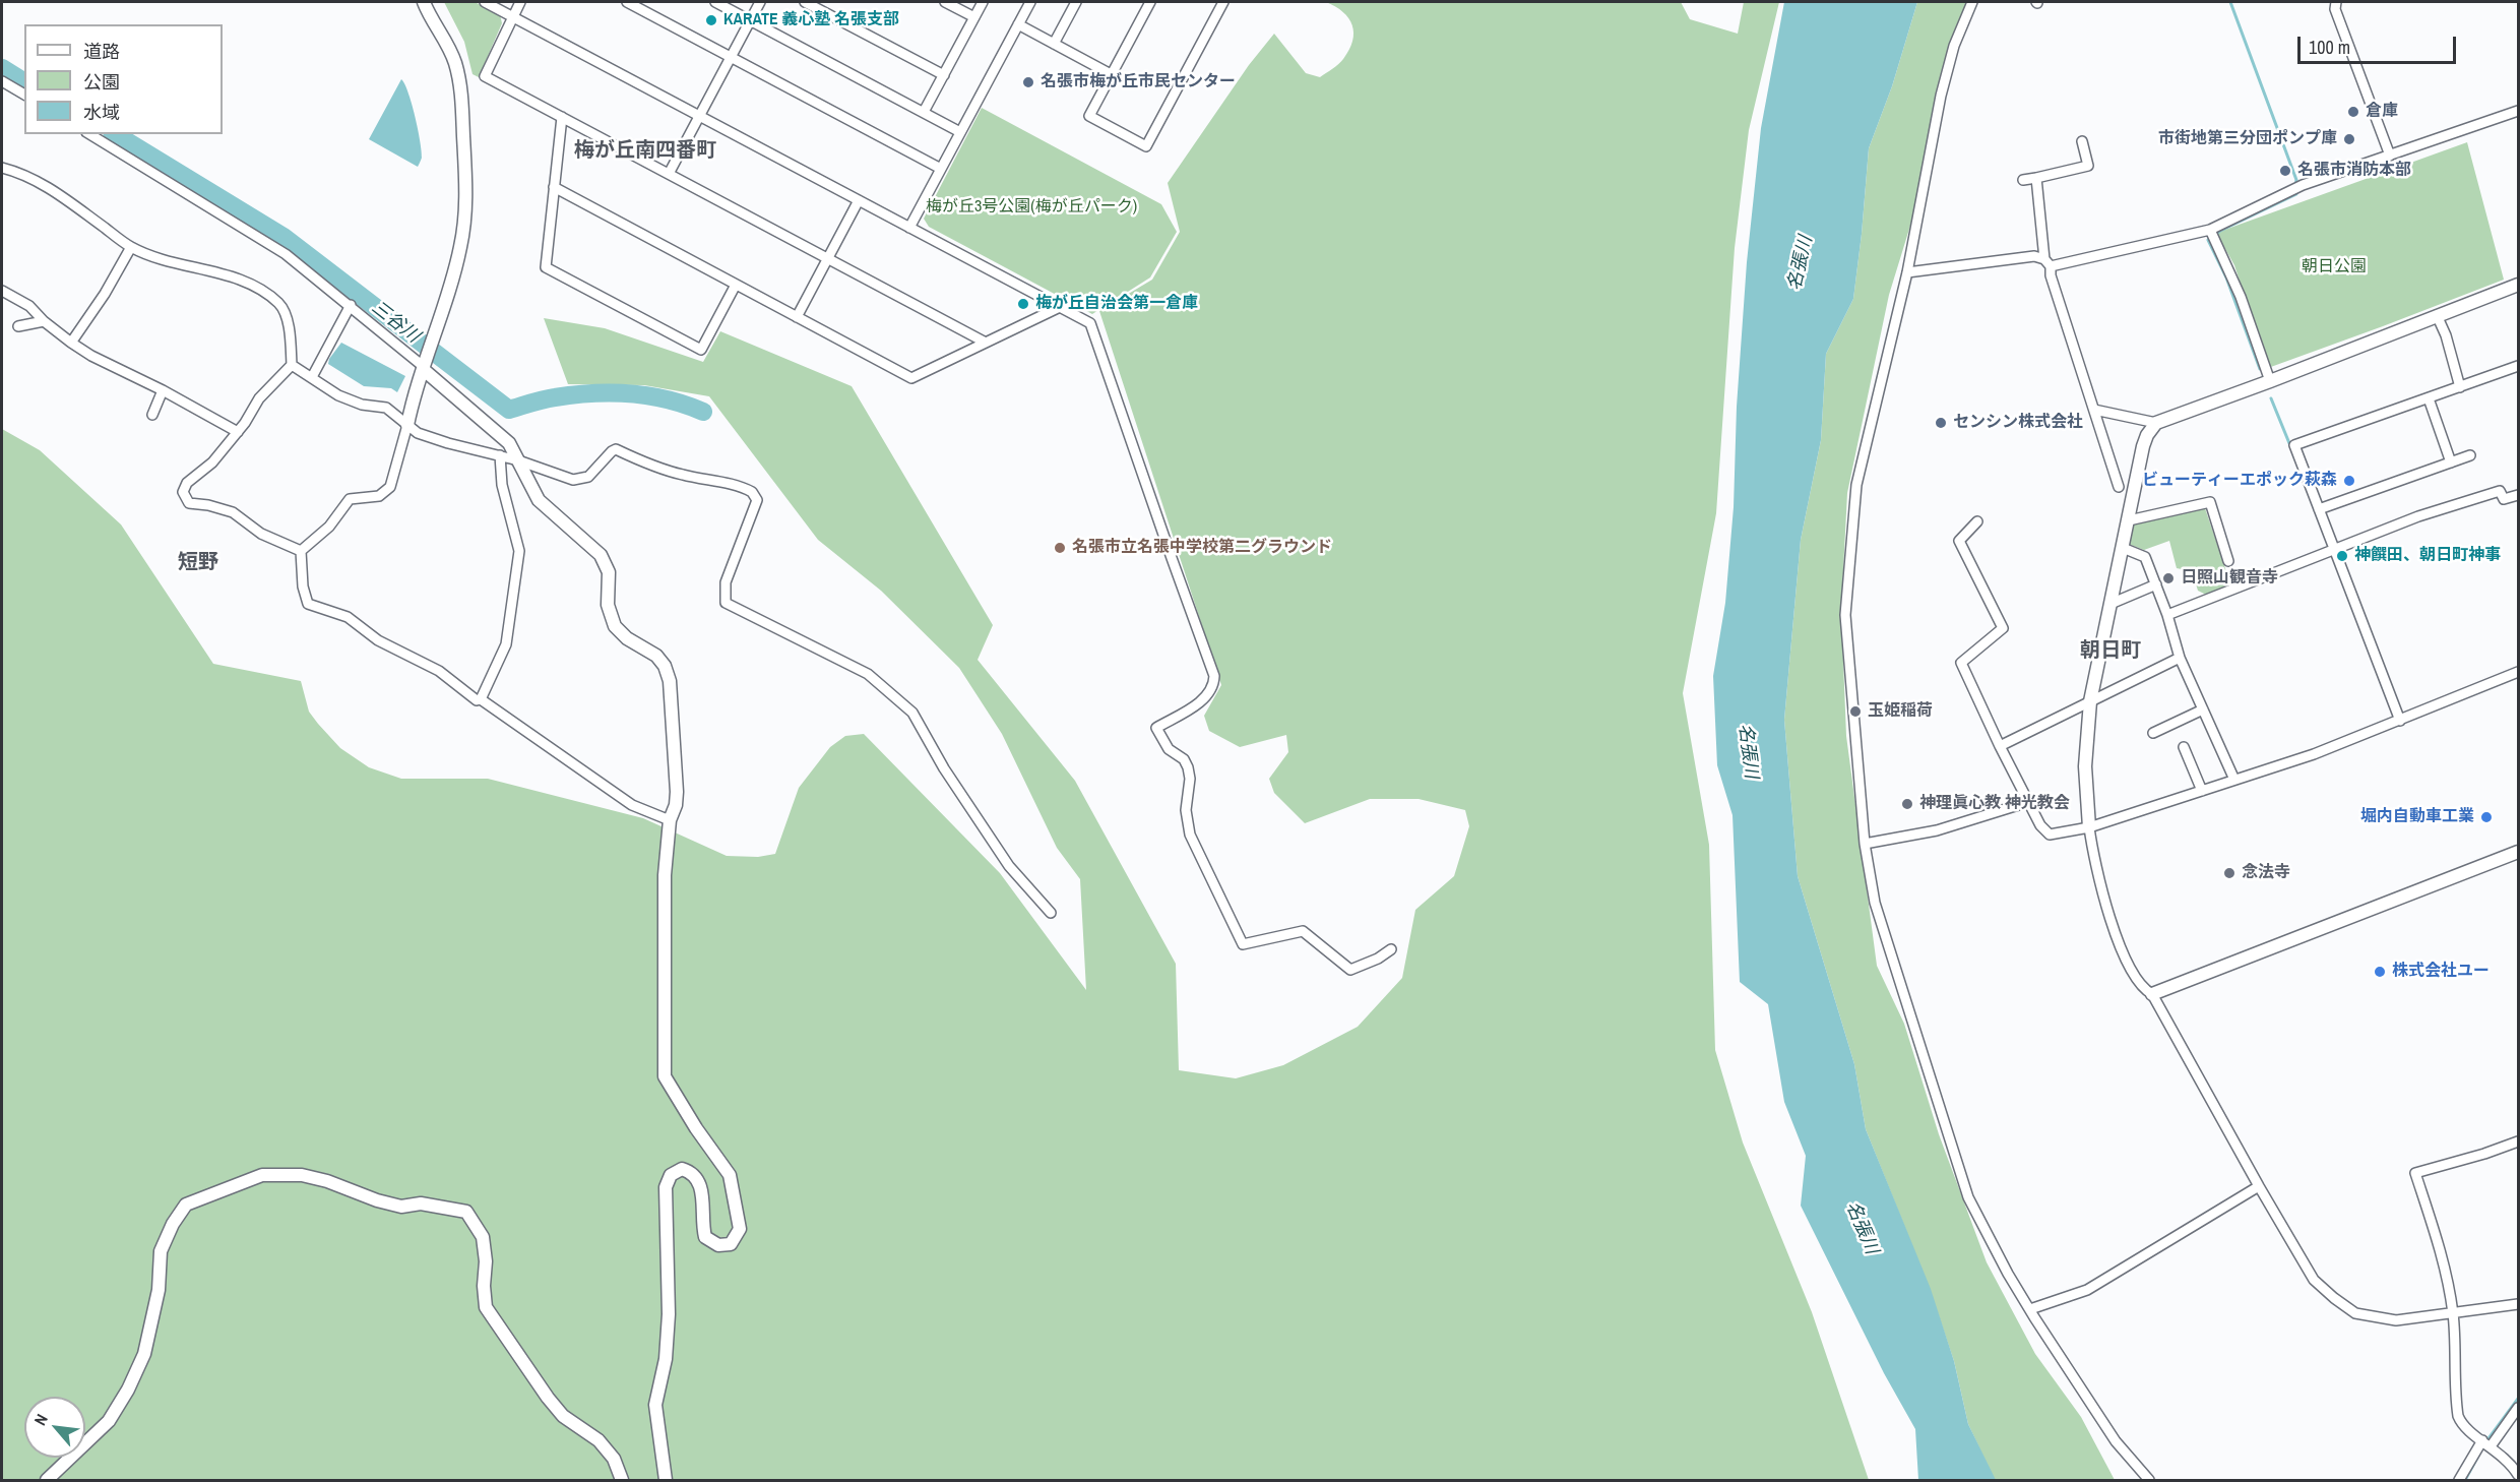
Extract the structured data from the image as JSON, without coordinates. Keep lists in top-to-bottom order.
{
  "districts": ["梅が丘南四番町", "短野", "朝日町"],
  "water": ["名張川", "三谷川"],
  "parks": ["梅が丘3号公園(梅が丘パーク)", "朝日公園"],
  "places": [
    "KARATE 義心塾 名張支部",
    "名張市梅が丘市民センター",
    "倉庫",
    "市街地第三分団ポンプ庫",
    "名張市消防本部",
    "梅が丘自治会第一倉庫",
    "センシン株式会社",
    "ビューティーエポック萩森",
    "名張市立名張中学校第二グラウンド",
    "神饌田、朝日町神事",
    "日照山観音寺",
    "玉姫稲荷",
    "神理眞心教 神光教会",
    "堀内自動車工業",
    "念法寺",
    "株式会社ユー"
  ],
  "legend": ["道路", "公園", "水域"],
  "scale_bar": "100 m",
  "north": "top left"
}
